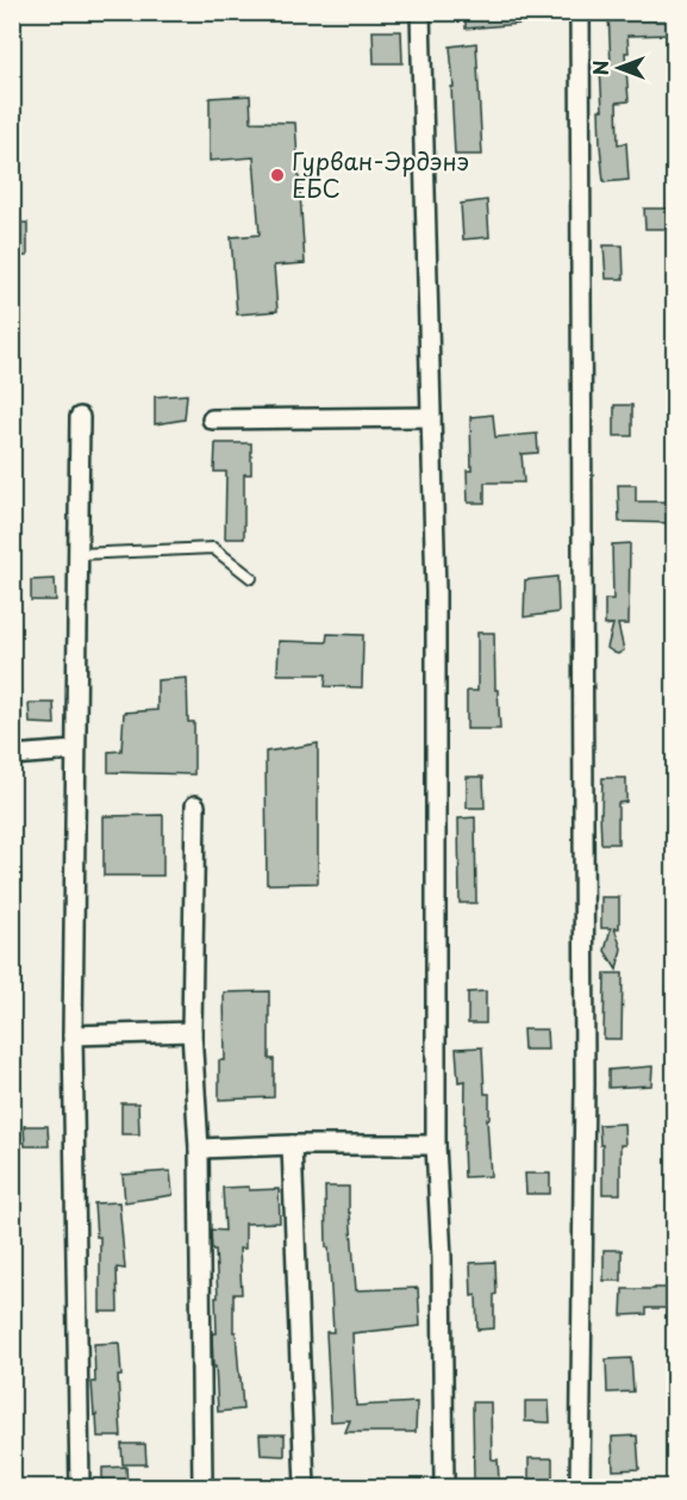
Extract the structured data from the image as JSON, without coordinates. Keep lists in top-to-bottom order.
{
  "places": ["Гурван-Эрдэнэ ЕБС"],
  "north": "left"
}
